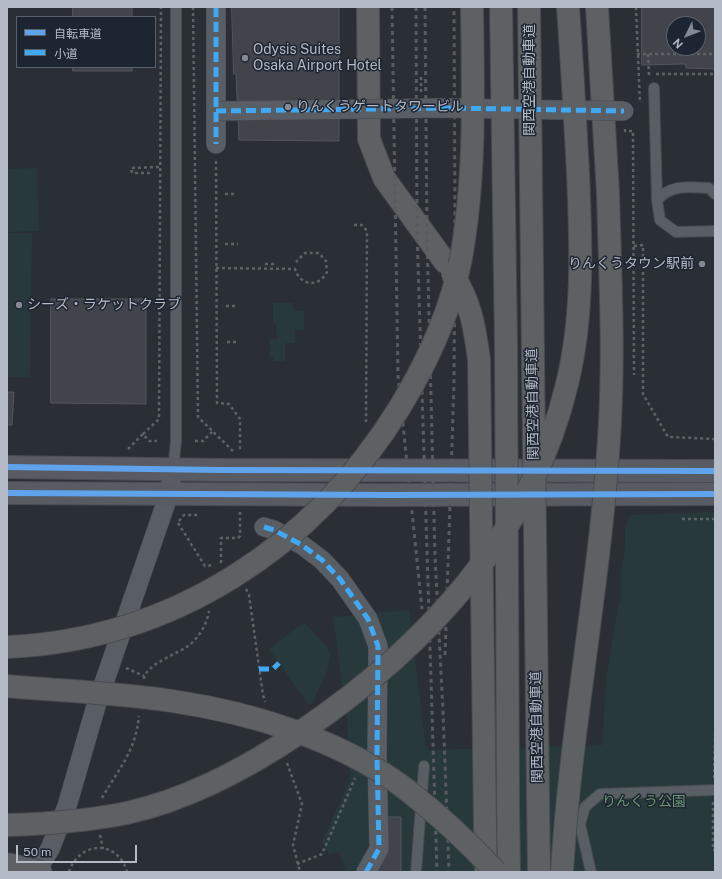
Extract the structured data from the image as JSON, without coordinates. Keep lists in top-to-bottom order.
{
  "streets": {
    "highway": ["関西空港自動車道"]
  },
  "parks": ["りんくう公園"],
  "places": [
    "Odysis Suites Osaka Airport Hotel",
    "りんくうゲートタワービル",
    "りんくうタウン駅前",
    "シーズ・ラケットクラブ"
  ],
  "legend": ["自転車道", "小道"],
  "scale_bar": "50 m",
  "north": "bottom left"
}
